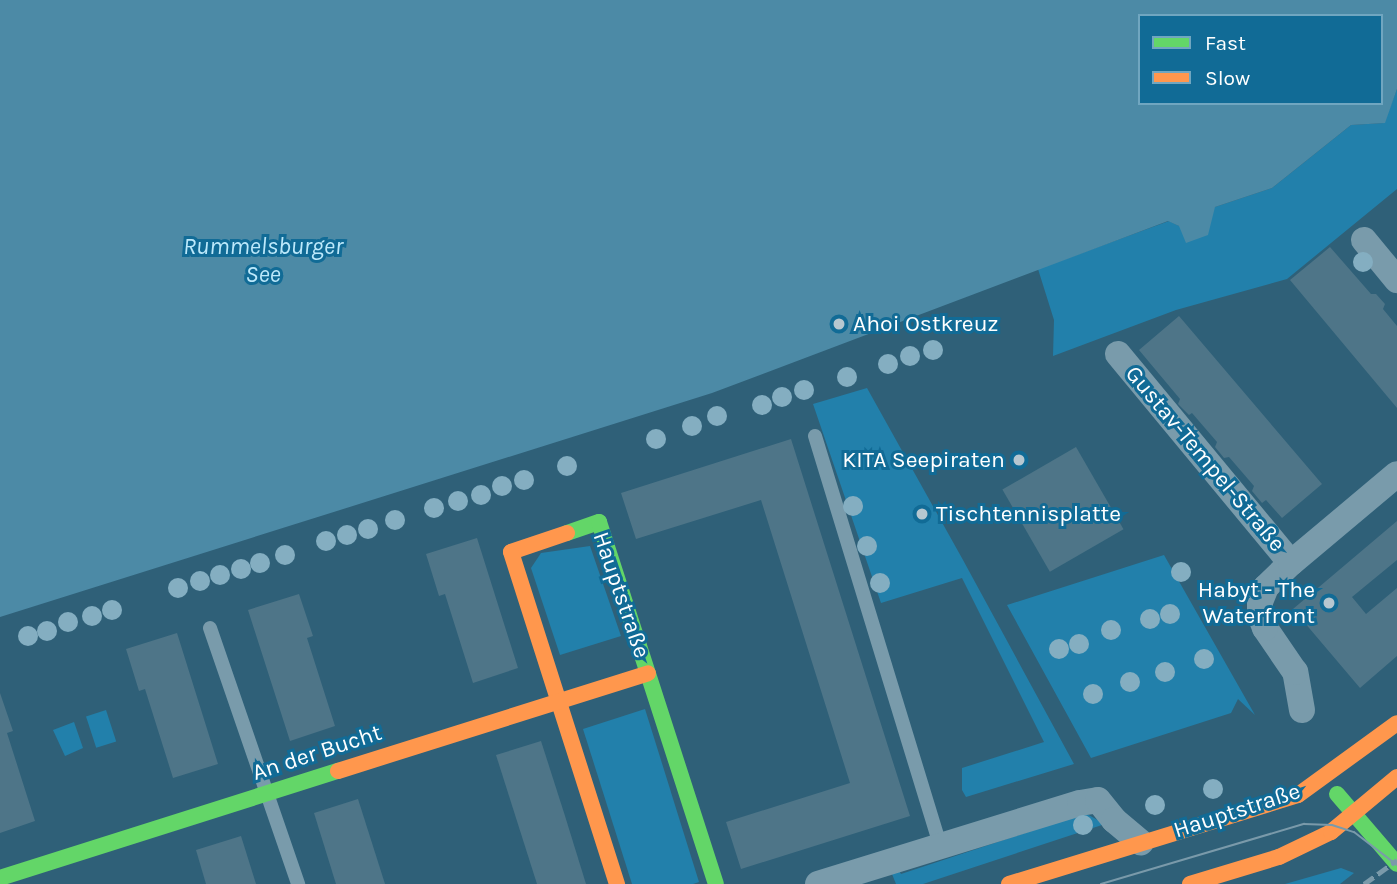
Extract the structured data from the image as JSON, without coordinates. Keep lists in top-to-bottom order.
{
  "streets": {
    "street": ["Gustav-Tempel-Straße", "Hauptstraße", "An der Bucht"]
  },
  "crossings": [
    ["Hauptstraße", "An der Bucht"]
  ],
  "water": ["Rummelsburger See"],
  "places": [
    "Ahoi Ostkreuz",
    "KITA Seepiraten",
    "Tischtennisplatte",
    "Habyt - The Waterfront"
  ],
  "legend": ["Fast", "Slow"]
}
